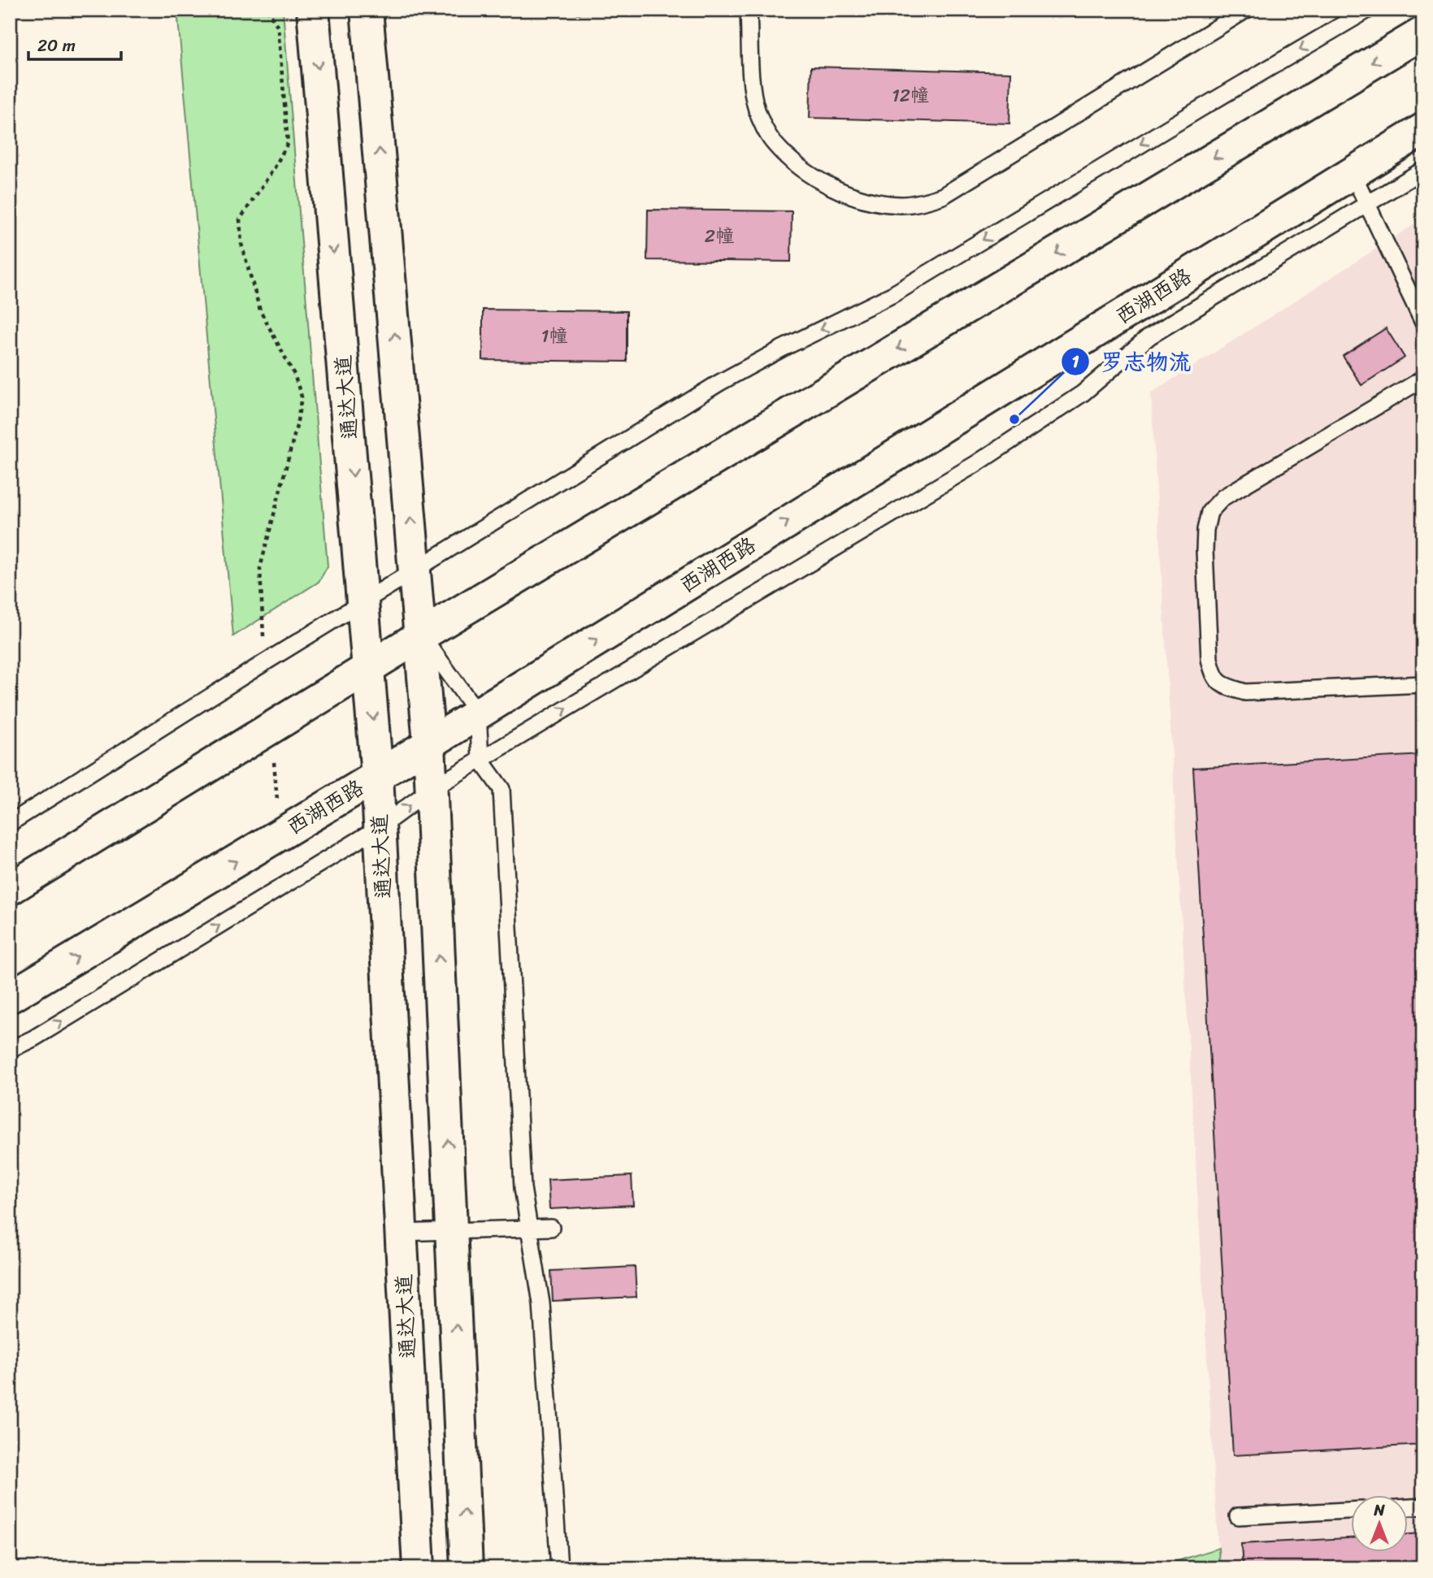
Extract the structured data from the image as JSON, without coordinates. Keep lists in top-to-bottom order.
{
  "streets": {
    "main road": ["西湖西路", "通达大道"]
  },
  "crossings": [
    ["西湖西路", "通达大道"]
  ],
  "places": ["罗志物流"],
  "house_numbers": ["12幢", "2幢", "1幢"],
  "scale_bar": "20 m",
  "north": "top"
}
